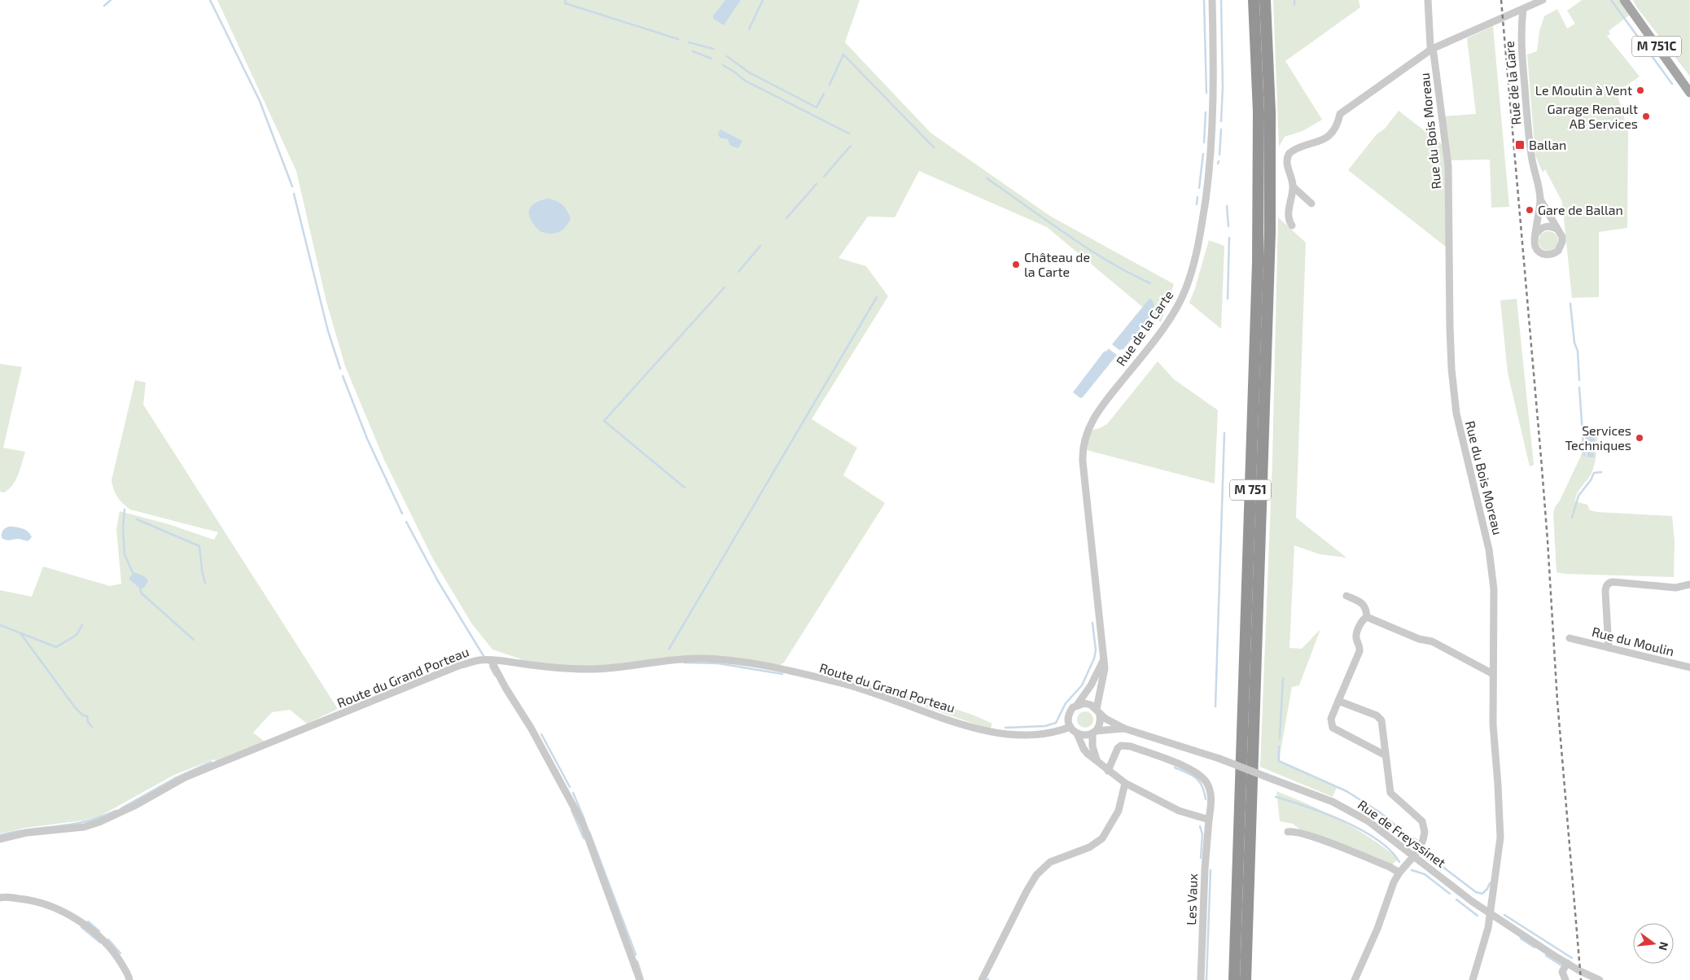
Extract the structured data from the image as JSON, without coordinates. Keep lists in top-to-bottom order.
{
  "streets": {
    "highway": ["M 751"],
    "main road": ["M 751C"],
    "street": [
      "Rue de la Gare",
      "Rue du Bois Moreau",
      "Rue de la Carte",
      "Rue du Moulin",
      "Route du Grand Porteau",
      "Rue de Freyssinet",
      "Les Vaux"
    ]
  },
  "crossings": [
    ["Rue du Bois Moreau", "Rue de Freyssinet"],
    ["Rue de la Carte", "Route du Grand Porteau"]
  ],
  "places": {
    "other": [
      "Le Moulin à Vent",
      "Garage Renault AB Services",
      "Gare de Ballan",
      "Château de la Carte",
      "Services Techniques"
    ],
    "transit": ["Ballan"]
  },
  "north": "right"
}
